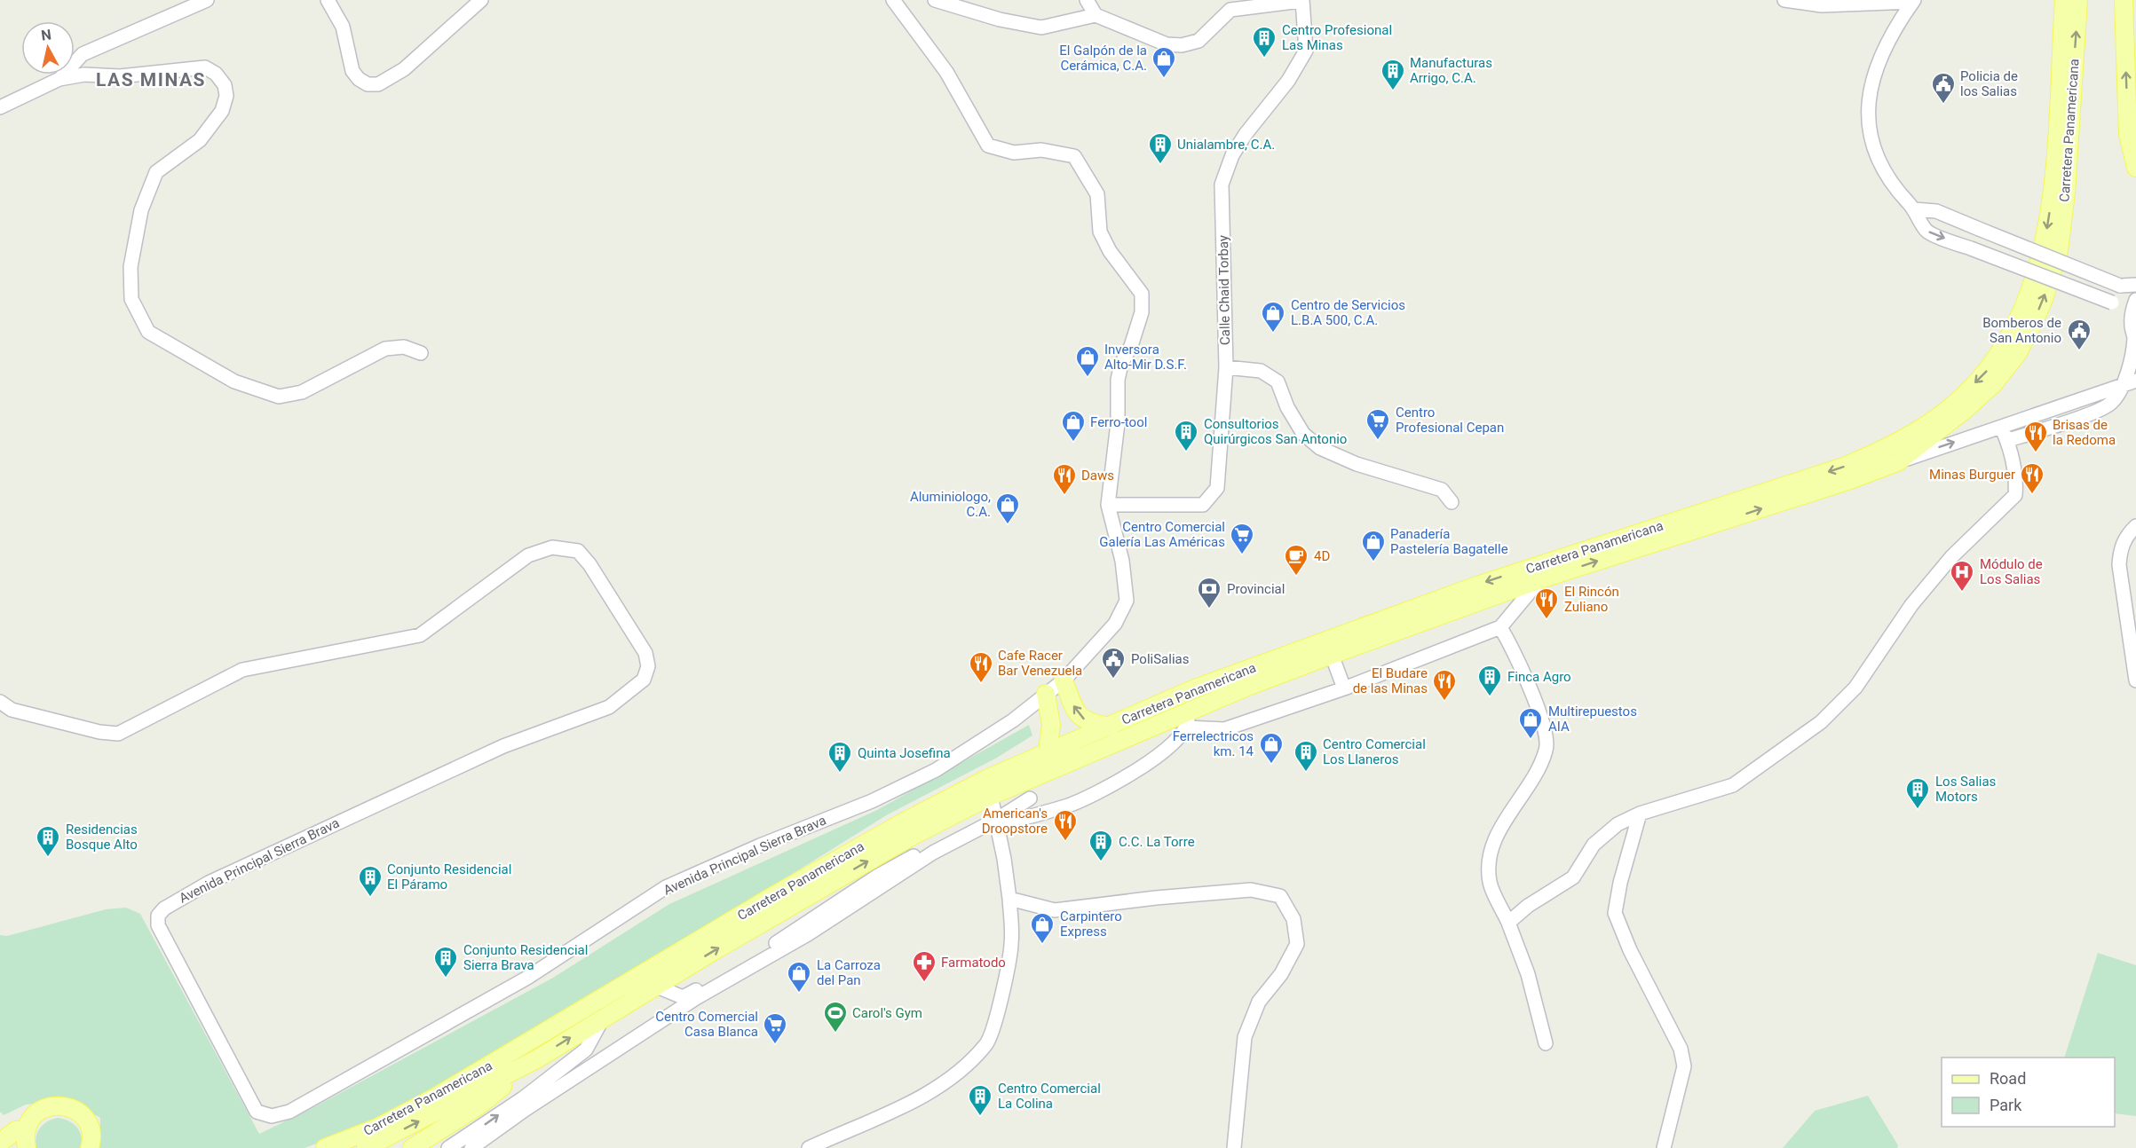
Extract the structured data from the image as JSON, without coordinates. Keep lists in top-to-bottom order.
{
  "streets": {
    "main road": ["Carretera Panamericana"],
    "street": ["Calle Chaid Torbay", "Avenida Principal Sierra Brava"]
  },
  "districts": ["LAS MINAS"],
  "places": {
    "building": [
      "Centro Profesional Las Minas",
      "Manufacturas Arrigo, C.A.",
      "Unialambre, C.A.",
      "Consultorios Quirúrgicos San Antonio",
      "Finca Agro",
      "Centro Comercial Los Llaneros",
      "Quinta Josefina",
      "Los Salias Motors",
      "Residencias Bosque Alto",
      "C.C. La Torre",
      "Conjunto Residencial El Páramo",
      "Conjunto Residencial Sierra Brava",
      "Centro Comercial La Colina"
    ],
    "shop": [
      "El Galpón de la Cerámica, C.A.",
      "Centro de Servicios L.B.A 500, C.A.",
      "Inversora Alto-Mir D.S.F.",
      "Ferro-tool",
      "Aluminiologo, C.A.",
      "Panadería Pastelería Bagatelle",
      "Multirepuestos AIA",
      "Ferrelectricos km. 14",
      "Carpintero Express",
      "La Carroza del Pan"
    ],
    "public building": ["Policia de los Salias", "Bomberos de San Antonio", "PoliSalias"],
    "supermarket": ["Centro Profesional Cepan", "Centro Comercial Galería Las Américas", "Centro Comercial Casa Blanca"],
    "restaurant": [
      "Brisas de la Redoma",
      "Minas Burguer",
      "Daws",
      "El Rincón Zuliano",
      "Cafe Racer Bar Venezuela",
      "El Budare de las Minas",
      "American's Droopstore"
    ],
    "cafe": ["4D"],
    "hospital": ["Módulo de Los Salias"],
    "bank": ["Provincial"],
    "pharmacy": ["Farmatodo"],
    "sports": ["Carol's Gym"]
  },
  "legend": ["Road", "Park"],
  "north": "top"
}
